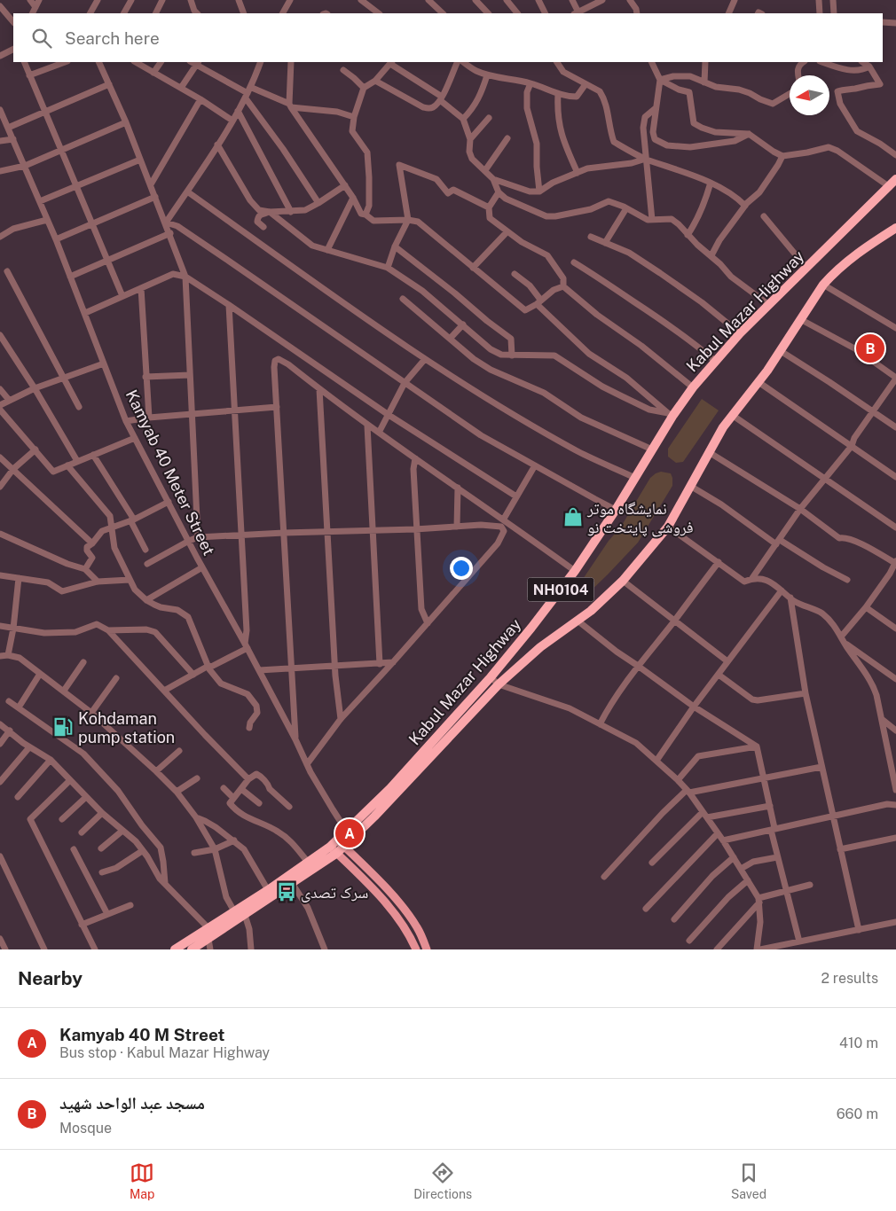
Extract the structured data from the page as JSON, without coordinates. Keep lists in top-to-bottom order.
{
  "streets": {
    "highway": ["Kabul Mazar Highway", "NH0104"],
    "street": ["Kamyab 40 Meter Street"]
  },
  "crossings": [
    ["Kabul Mazar Highway", "Kamyab 40 Meter Street"]
  ],
  "places": {
    "shop": ["نمایشگاه موتر فروشی پایتخت نو"],
    "fuel station": ["Kohdaman pump station"],
    "bus stop": ["سرک تصدی"]
  },
  "north": "left",
  "page": {
    "search": "Search here",
    "pins": ["B", "A"],
    "heading": ["Nearby", "2 results"],
    "list": [
      {
        "mark": "A",
        "name": "Kamyab 40 M Street",
        "note": "Bus stop · Kabul Mazar Highway",
        "value": "410 m"
      },
      {
        "mark": "B",
        "name": "مسجد عبد الواحد شهید",
        "note": "Mosque",
        "value": "660 m"
      }
    ],
    "nav": ["Map", "Directions", "Saved"]
  }
}
